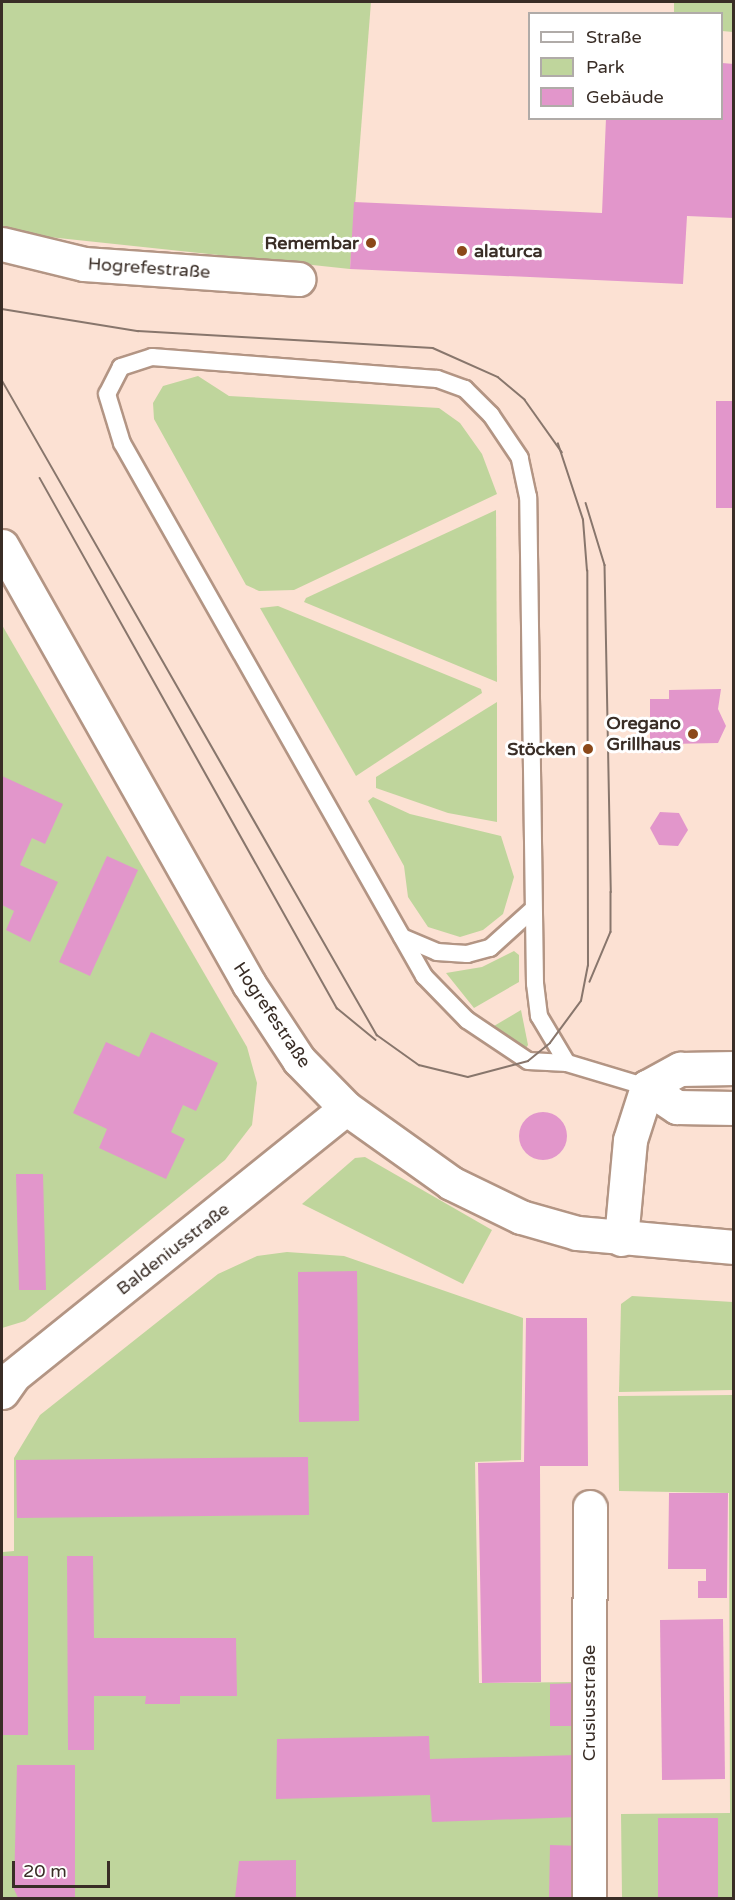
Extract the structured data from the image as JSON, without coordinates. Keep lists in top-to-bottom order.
{
  "streets": {
    "street": ["Hogrefestraße", "Baldeniusstraße", "Crusiusstraße"]
  },
  "crossings": [
    ["Hogrefestraße", "Baldeniusstraße"]
  ],
  "places": [
    "Remembar",
    "alaturca",
    "Oregano Grillhaus",
    "Stöcken"
  ],
  "legend": ["Straße", "Park", "Gebäude"],
  "scale_bar": "20 m"
}
